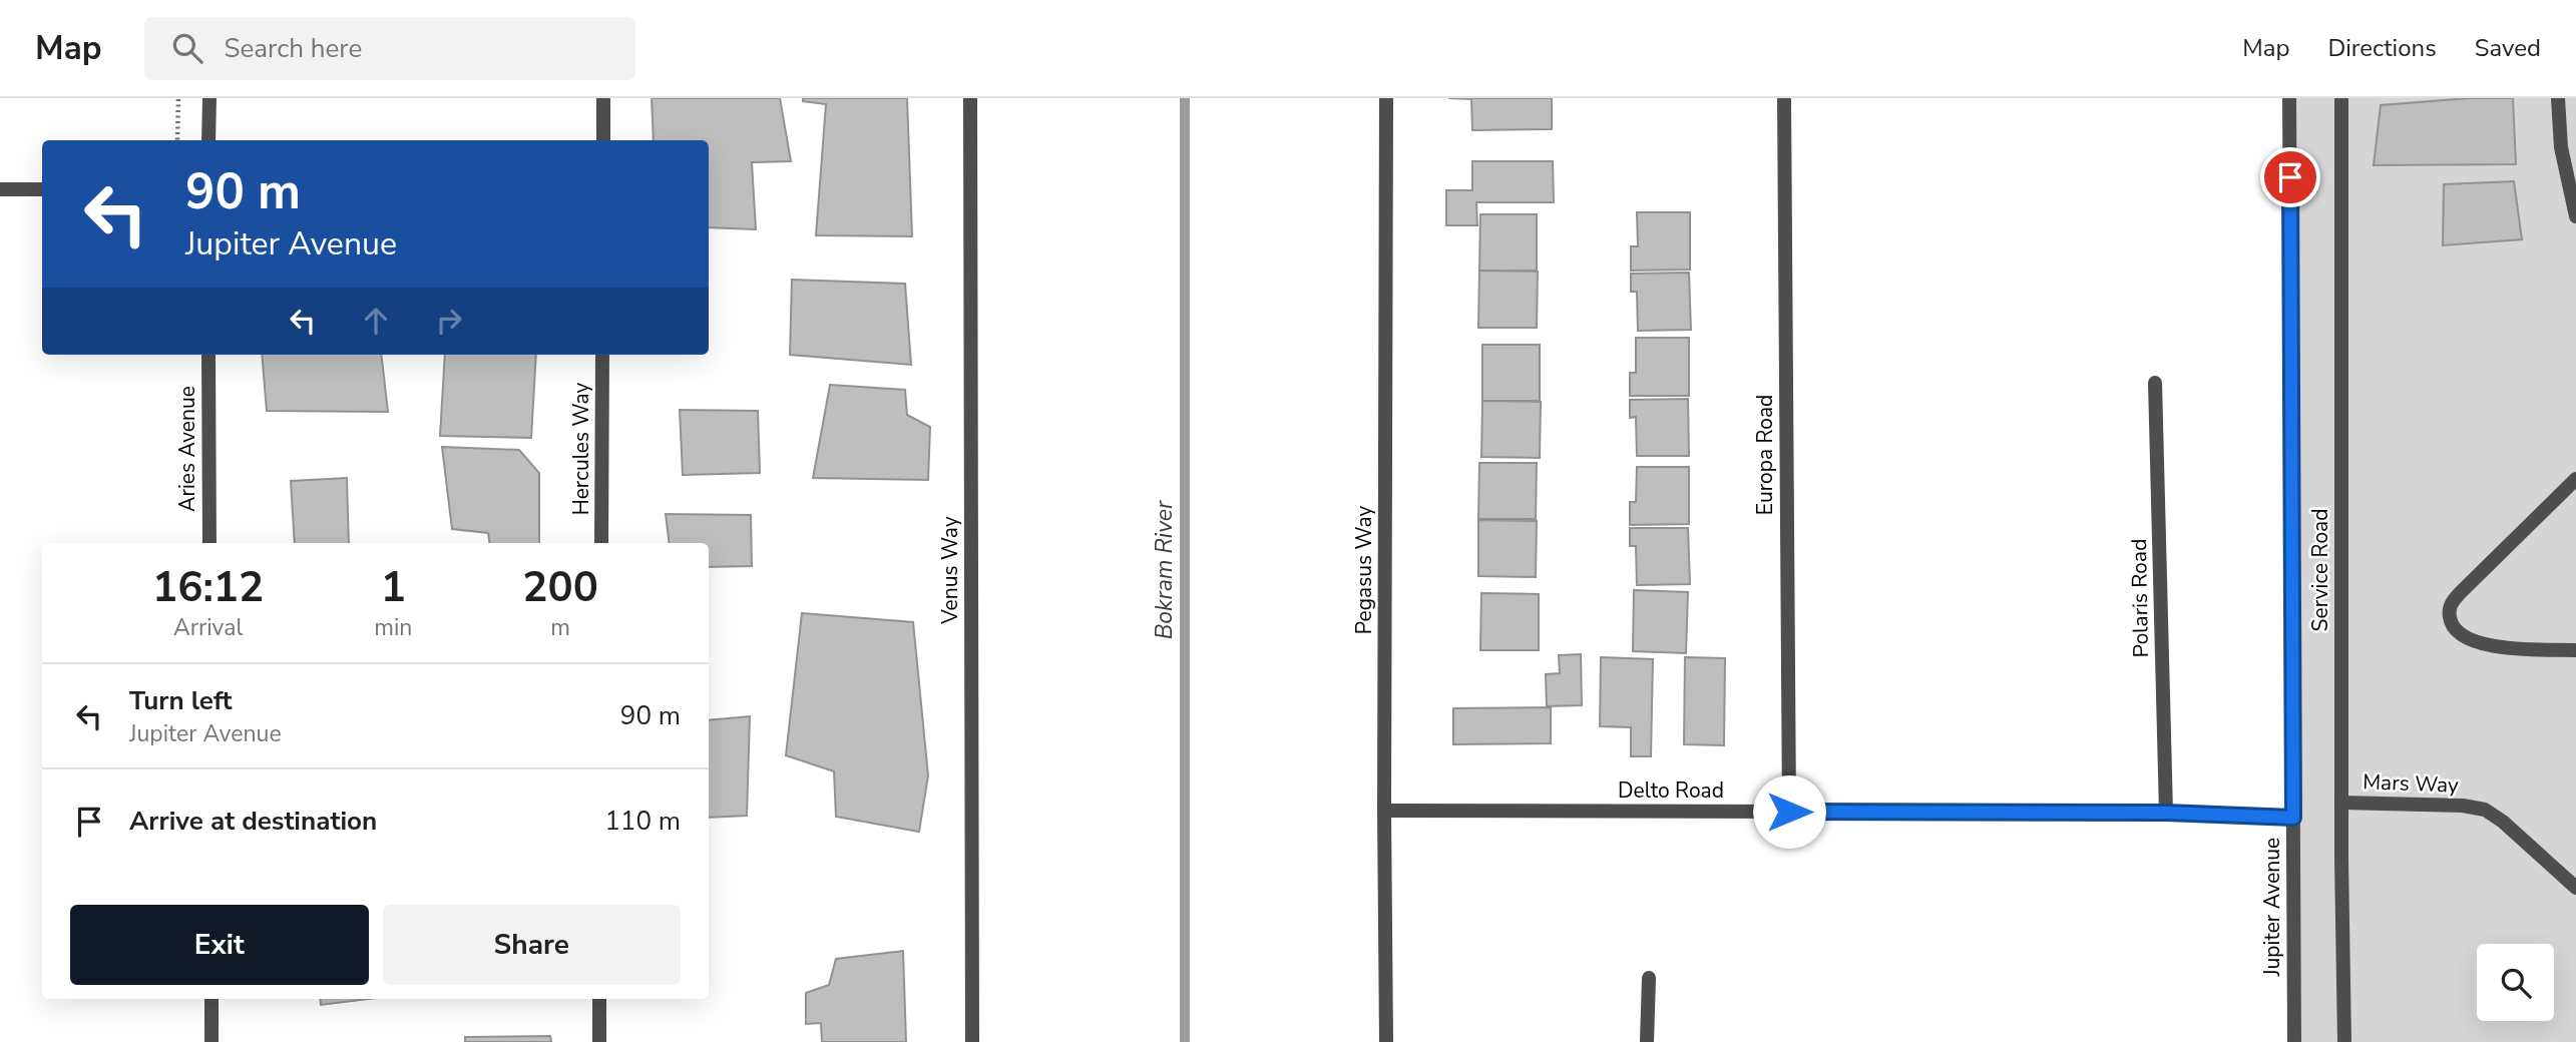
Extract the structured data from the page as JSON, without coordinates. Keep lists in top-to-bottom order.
{
  "streets": {
    "street": [
      "Aries Avenue",
      "Hercules Way",
      "Europa Road",
      "Venus Way",
      "Pegasus Way",
      "Service Road",
      "Polaris Road",
      "Mars Way",
      "Delto Road",
      "Jupiter Avenue"
    ]
  },
  "crossings": [
    ["Europa Road", "Delto Road"],
    ["Pegasus Way", "Delto Road"],
    ["Service Road", "Mars Way"],
    ["Polaris Road", "Delto Road"],
    ["Delto Road", "Jupiter Avenue"]
  ],
  "water": ["Bokram River"],
  "page": {
    "header": "Map",
    "search": "Search here",
    "nav": ["Map", "Directions", "Saved"],
    "turn": ["90 m", "Jupiter Avenue"],
    "eta": [
      "16:12",
      "Arrival",
      "1",
      "min",
      "200",
      "m"
    ],
    "list": [
      {
        "name": "Turn left",
        "note": "Jupiter Avenue",
        "value": "90 m"
      },
      {
        "name": "Arrive at destination",
        "value": "110 m"
      }
    ],
    "buttons": ["Exit", "Share"]
  }
}
